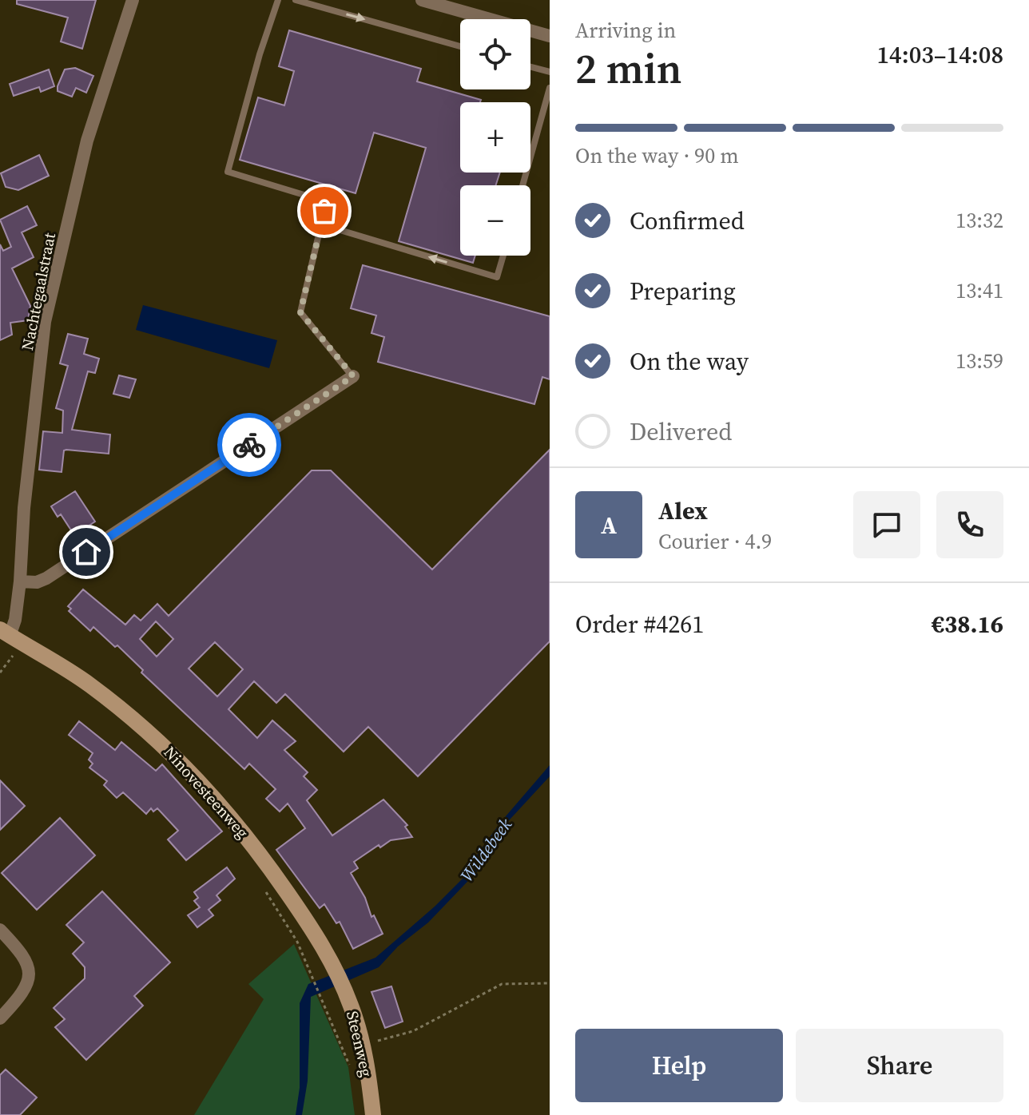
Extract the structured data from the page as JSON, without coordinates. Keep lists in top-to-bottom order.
{
  "streets": {
    "main road": ["Ninovesteenweg", "Steenweg"],
    "street": ["Nachtegaalstraat"]
  },
  "crossings": [
    ["Nachtegaalstraat", "Ninovesteenweg"],
    ["Ninovesteenweg", "Steenweg"]
  ],
  "water": ["Wildebeek"],
  "page": {
    "heading": ["2 min", "Arriving in", "14:03–14:08"],
    "panel": [
      "Alex",
      "Courier · 4.9",
      "Order #4261",
      "€38.16"
    ],
    "map_buttons": ["+", "−"],
    "bar": "On the way · 90 m",
    "list": [
      ["Confirmed", "13:32"],
      ["Preparing", "13:41"],
      ["On the way", "13:59"],
      "Delivered"
    ],
    "round": "A",
    "buttons": ["Help", "Share"]
  }
}
